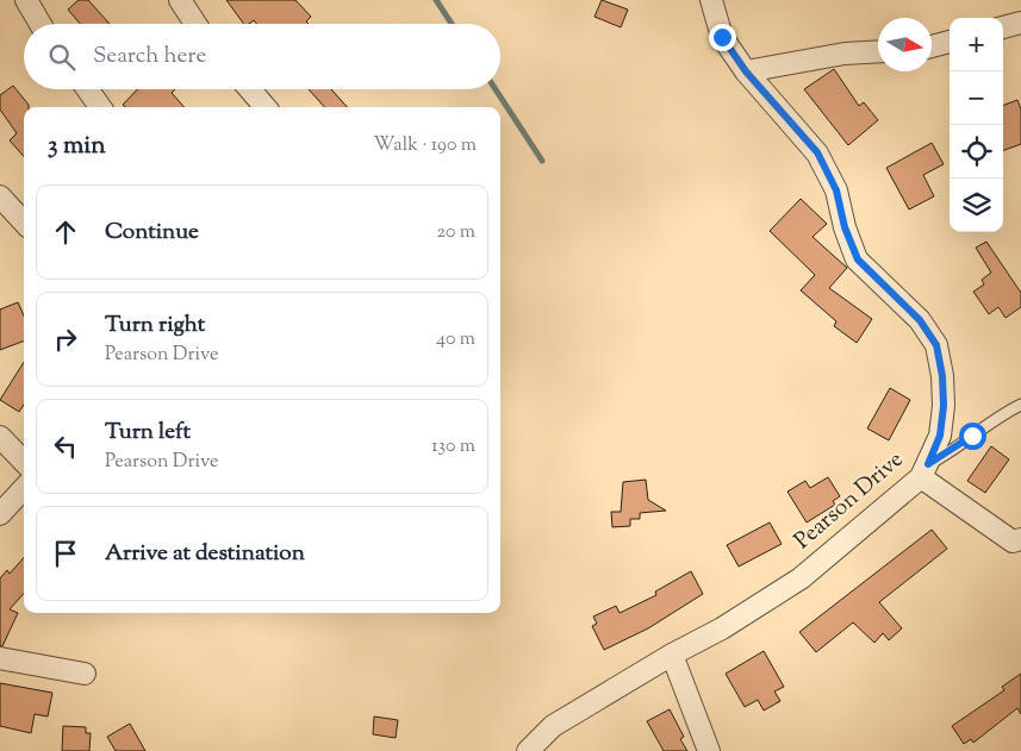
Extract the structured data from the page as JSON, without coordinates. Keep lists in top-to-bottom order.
{
  "streets": {
    "street": ["Pearson Drive"]
  },
  "north": "right",
  "page": {
    "map_buttons": ["+", "−"],
    "search": "Search here",
    "heading": ["3 min", "Walk · 190 m"],
    "list": [
      ["Continue", "20 m"],
      ["Turn right", "Pearson Drive", "40 m"],
      ["Turn left", "Pearson Drive", "130 m"],
      "Arrive at destination"
    ]
  }
}
